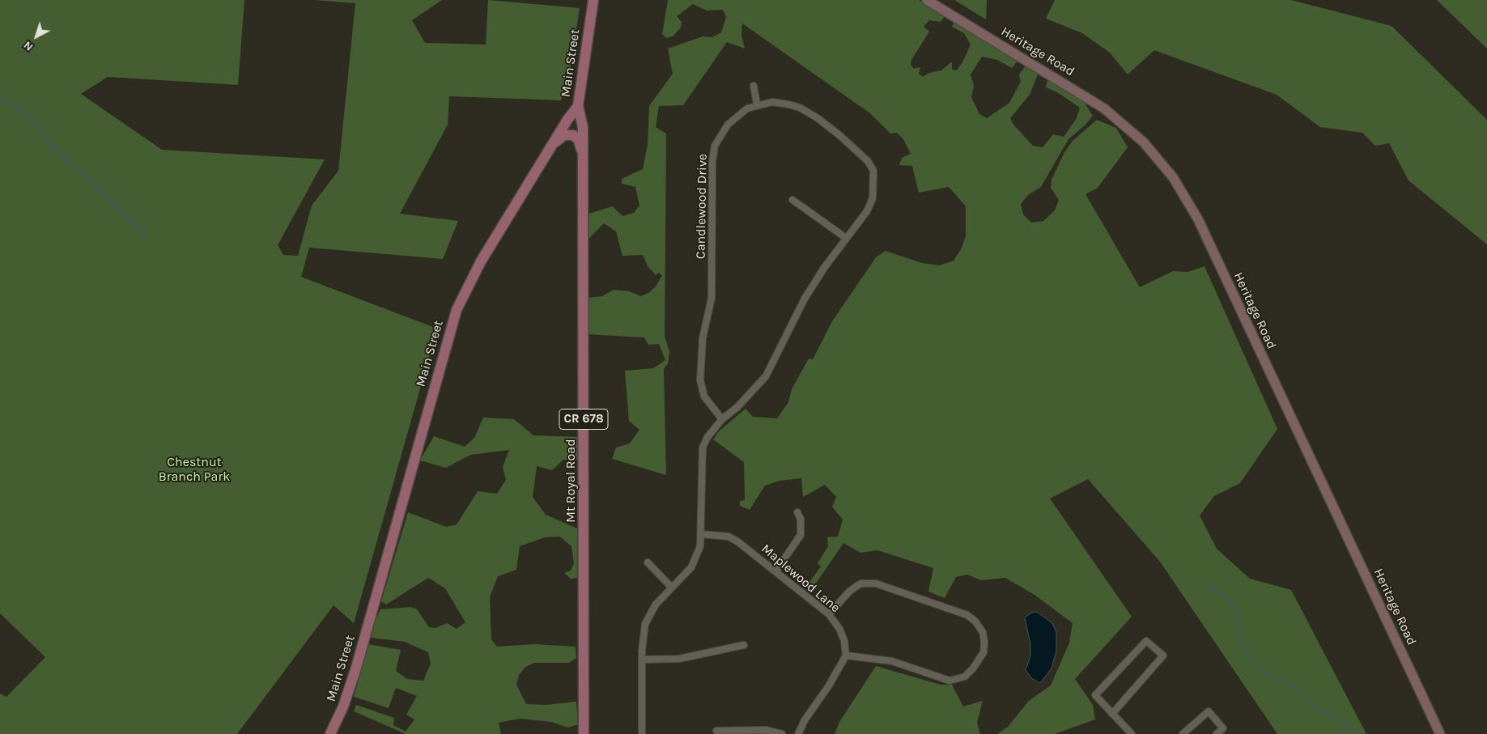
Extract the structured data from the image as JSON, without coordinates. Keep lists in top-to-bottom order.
{
  "streets": {
    "main road": ["Main Street", "CR 678", "Mt Royal Road"],
    "street": ["Heritage Road", "Candlewood Drive", "Maplewood Lane"]
  },
  "crossings": [
    ["Main Street", "Mt Royal Road"],
    ["Candlewood Drive", "Maplewood Lane"]
  ],
  "parks": ["Chestnut Branch Park"],
  "north": "bottom left"
}
